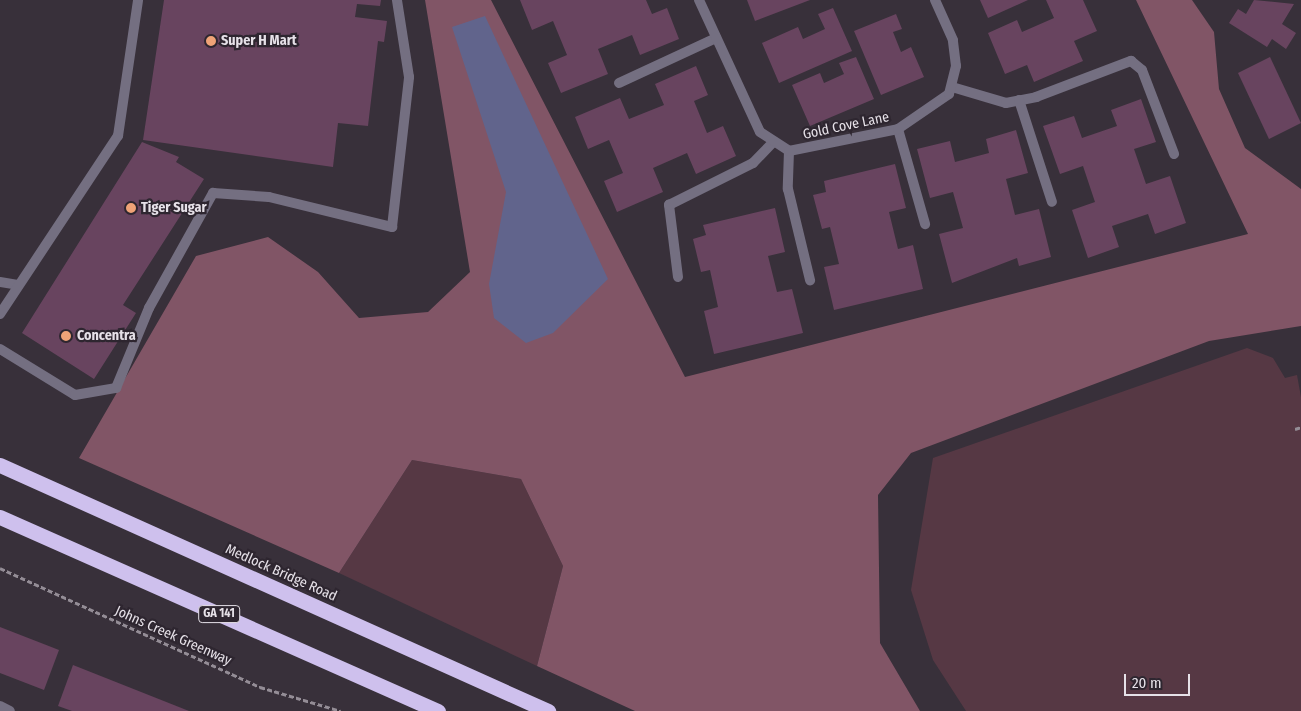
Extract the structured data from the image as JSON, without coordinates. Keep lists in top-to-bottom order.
{
  "streets": {
    "highway": ["Medlock Bridge Road", "GA 141"],
    "street": ["Gold Cove Lane"],
    "path": ["Johns Creek Greenway"]
  },
  "places": ["Super H Mart", "Tiger Sugar", "Concentra"],
  "scale_bar": "20 m"
}
